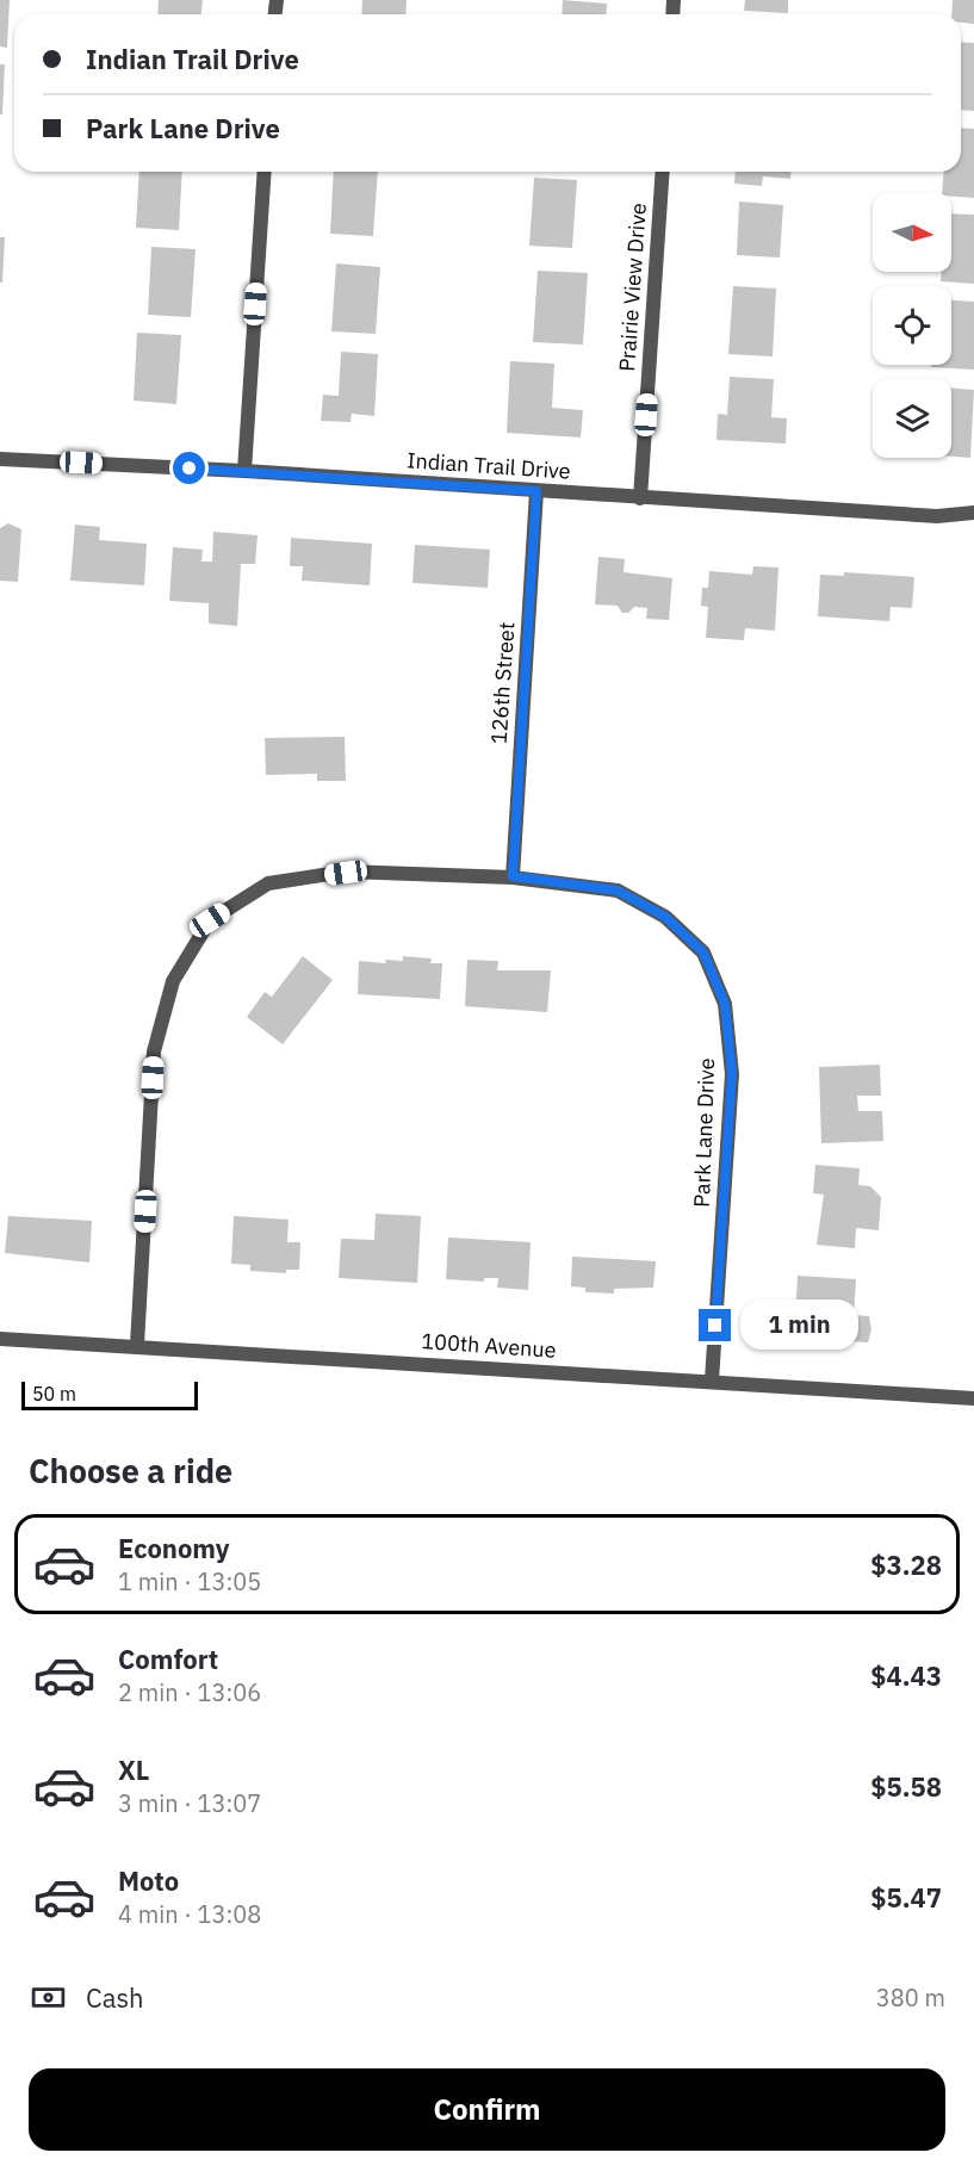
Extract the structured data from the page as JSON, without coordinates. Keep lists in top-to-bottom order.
{
  "streets": {
    "street": [
      "Prairie View Drive",
      "Indian Trail Drive",
      "126th Street",
      "Park Lane Drive",
      "100th Avenue"
    ]
  },
  "crossings": [
    ["Prairie View Drive", "Indian Trail Drive"],
    ["Indian Trail Drive", "126th Street"],
    ["126th Street", "Park Lane Drive"],
    ["Park Lane Drive", "100th Avenue"]
  ],
  "scale_bar": "50 m",
  "north": "right",
  "page": {
    "banner": ["Indian Trail Drive", "Park Lane Drive"],
    "bubble": "1 min",
    "scale": "50 m",
    "heading": "Choose a ride",
    "list": [
      {
        "name": "Economy",
        "note": "1 min · 13:05",
        "value": "$3.28"
      },
      {
        "name": "Comfort",
        "note": "2 min · 13:06",
        "value": "$4.43"
      },
      {
        "name": "XL",
        "note": "3 min · 13:07",
        "value": "$5.58"
      },
      {
        "name": "Moto",
        "note": "4 min · 13:08",
        "value": "$5.47"
      }
    ],
    "pay": ["Cash", "380 m"],
    "buttons": "Confirm"
  }
}
